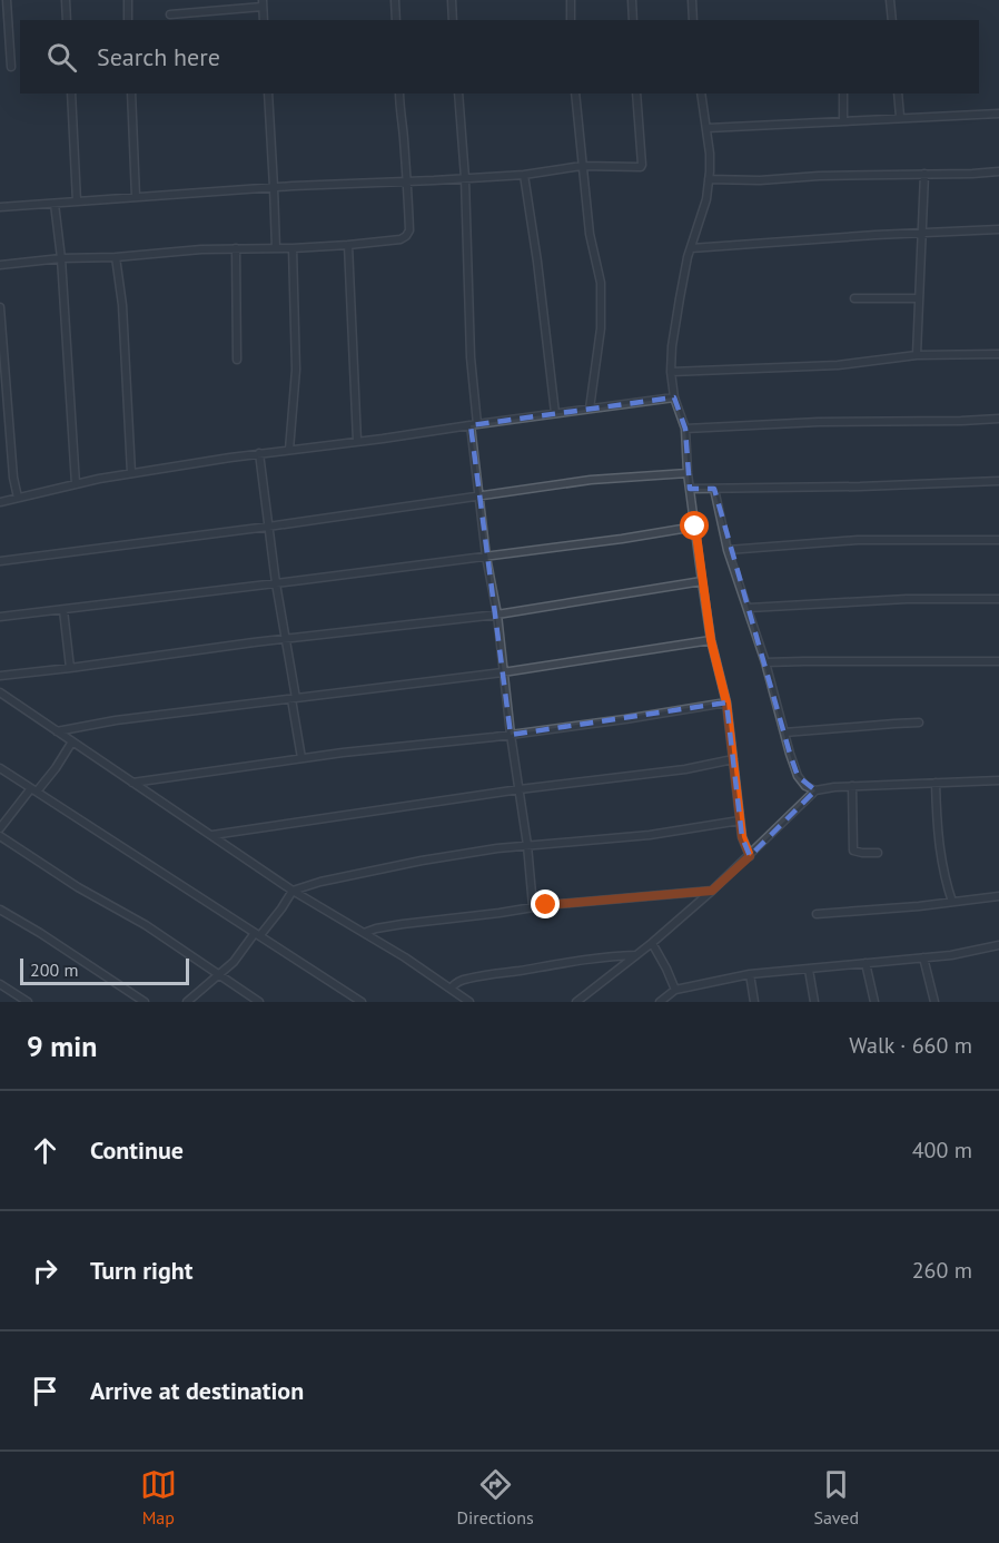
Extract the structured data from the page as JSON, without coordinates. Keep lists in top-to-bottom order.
{
  "scale_bar": "200 m",
  "page": {
    "search": "Search here",
    "scale": "200 m",
    "heading": ["9 min", "Walk · 660 m"],
    "list": [
      ["Continue", "400 m"],
      ["Turn right", "260 m"],
      "Arrive at destination"
    ],
    "nav": ["Map", "Directions", "Saved"]
  }
}
